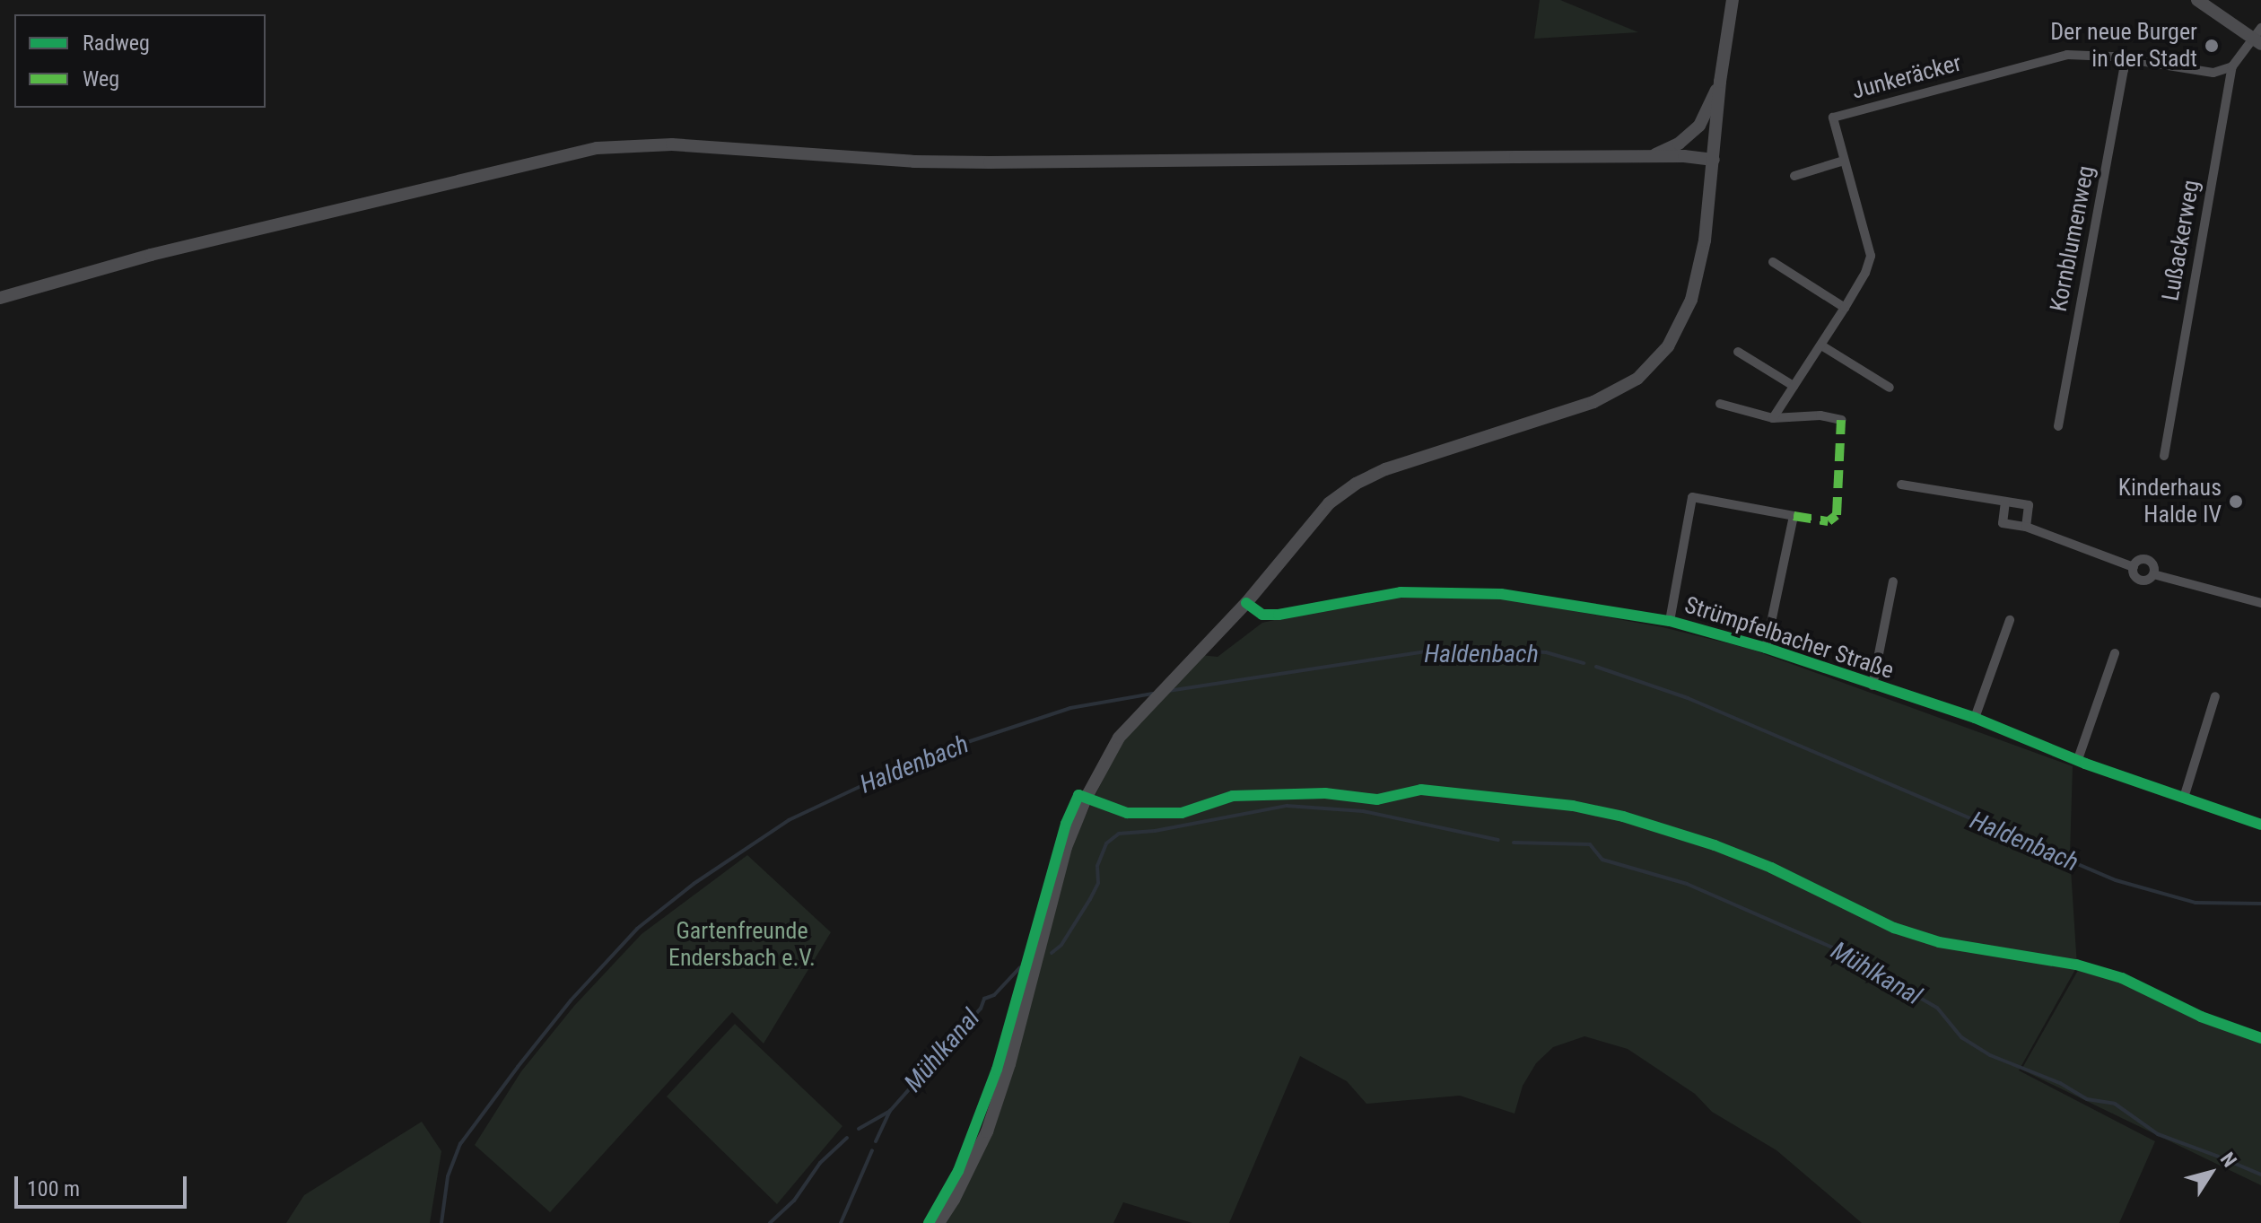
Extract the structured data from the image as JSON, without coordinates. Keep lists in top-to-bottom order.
{
  "streets": {
    "street": [
      "Junkeräcker",
      "Kornblumenweg",
      "Lußackerweg",
      "Strümpfelbacher Straße"
    ]
  },
  "crossings": [
    ["Junkeräcker", "Kornblumenweg"],
    ["Junkeräcker", "Lußackerweg"]
  ],
  "water": ["Haldenbach", "Mühlkanal"],
  "parks": ["Gartenfreunde Endersbach e.V."],
  "places": ["Der neue Burger in der Stadt", "Kinderhaus Halde IV"],
  "legend": ["Radweg", "Weg"],
  "scale_bar": "100 m",
  "north": "top right"
}
